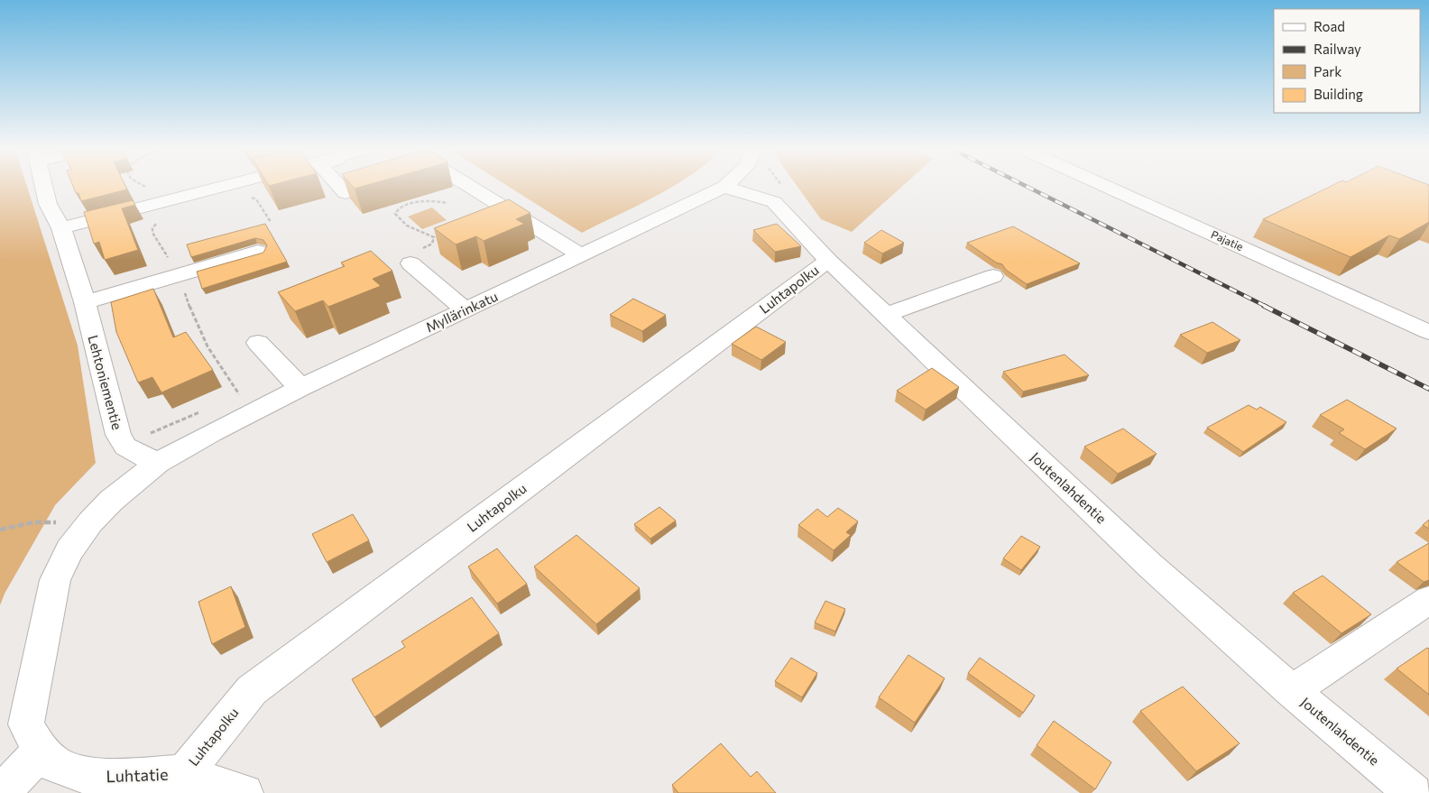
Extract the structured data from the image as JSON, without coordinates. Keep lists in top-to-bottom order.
{
  "streets": {
    "street": [
      "Pajatie",
      "Luhtapolku",
      "Myllärinkatu",
      "Lehtoniementie",
      "Joutenlahdentie",
      "Luhtatie"
    ]
  },
  "crossings": [
    ["Luhtapolku", "Joutenlahdentie"],
    ["Luhtapolku", "Luhtatie"],
    ["Myllärinkatu", "Lehtoniementie"],
    ["Myllärinkatu", "Joutenlahdentie"]
  ],
  "legend": [
    "Road",
    "Railway",
    "Park",
    "Building"
  ]
}
